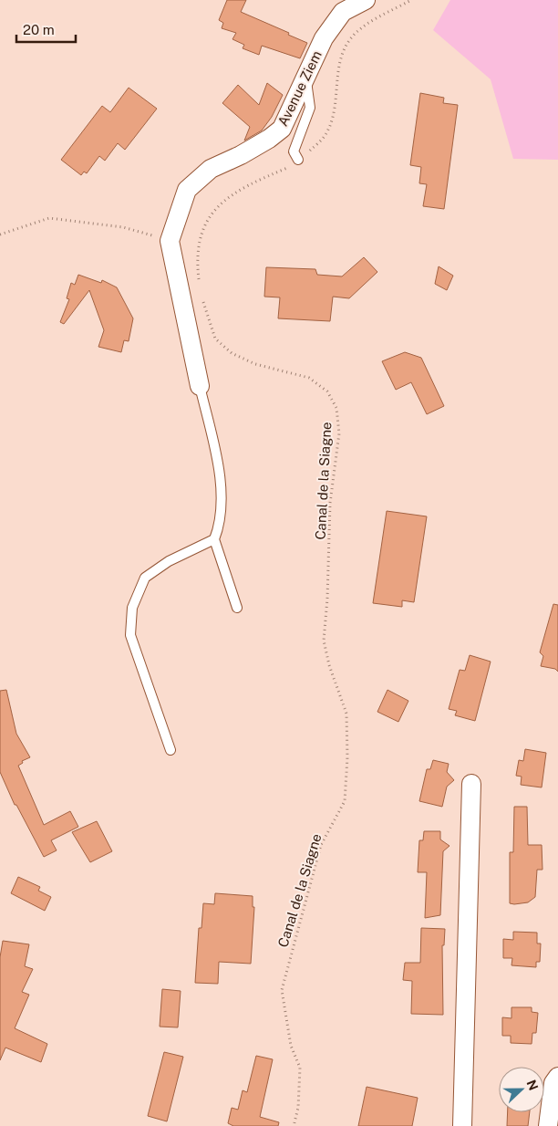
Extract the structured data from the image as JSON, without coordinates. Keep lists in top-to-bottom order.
{
  "streets": {
    "street": ["Avenue Ziem"],
    "path": ["Canal de la Siagne"]
  },
  "scale_bar": "20 m",
  "north": "right"
}
